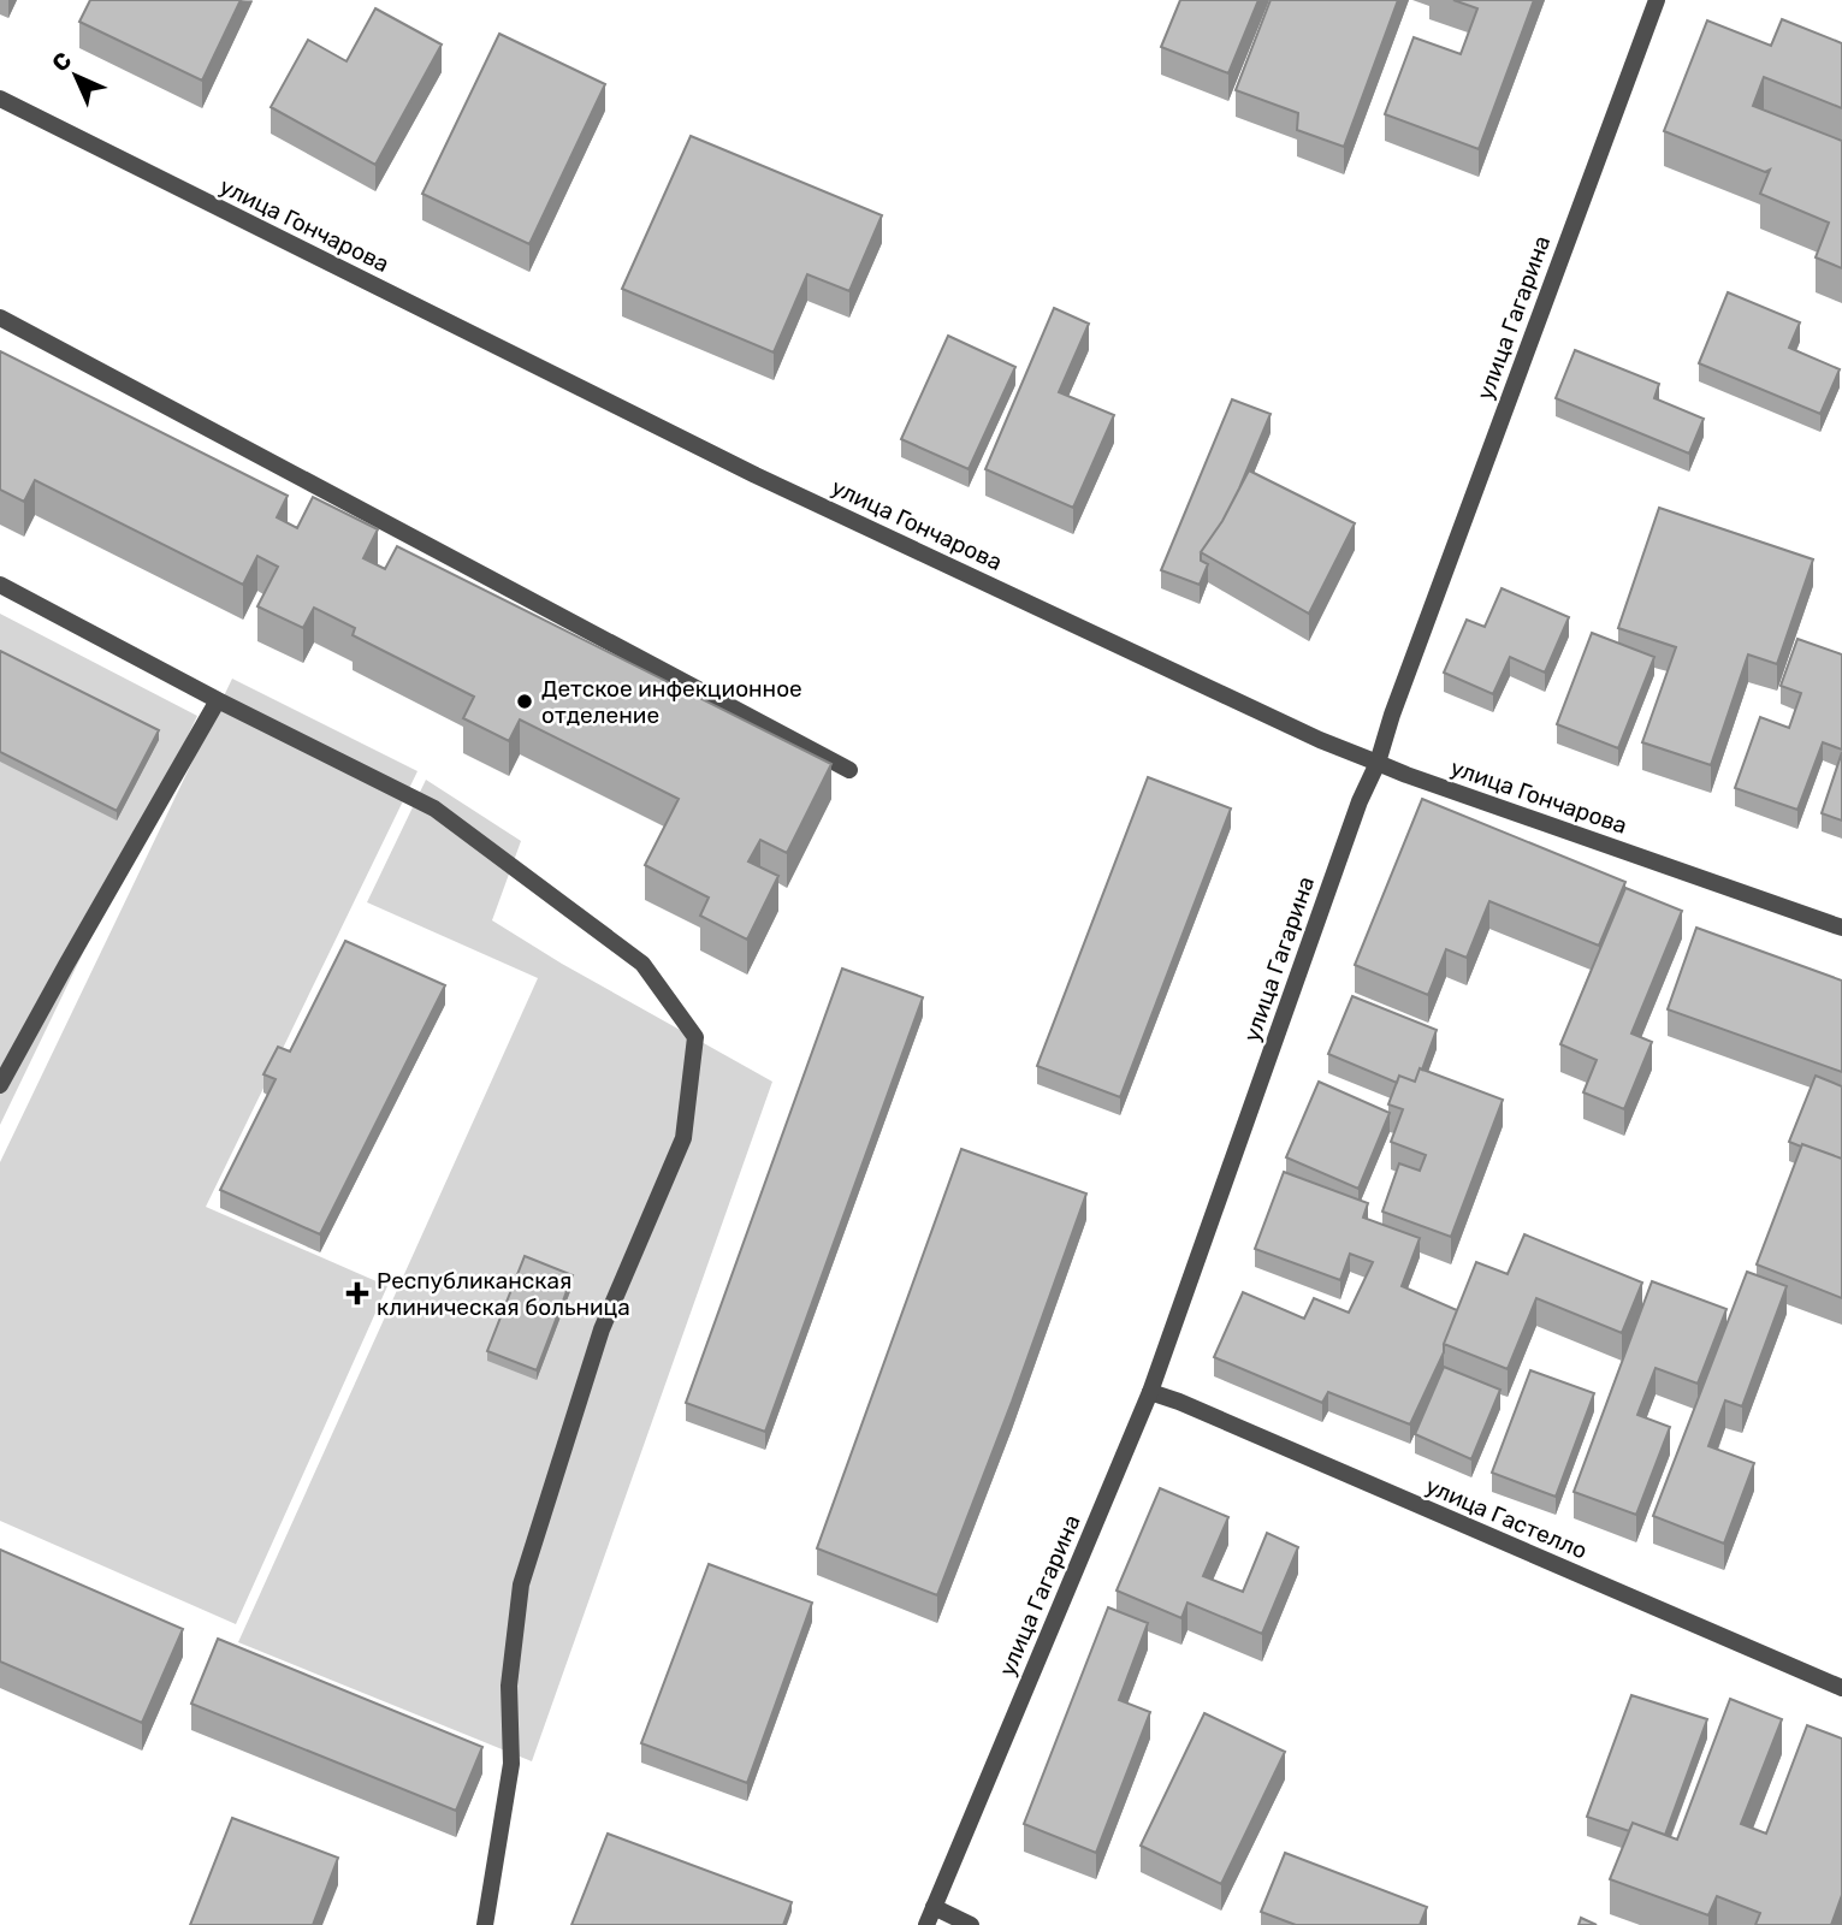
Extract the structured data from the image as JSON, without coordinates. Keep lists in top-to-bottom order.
{
  "streets": {
    "street": ["улица Гончарова", "улица Гагарина", "улица Гастелло"]
  },
  "crossings": [
    ["улица Гончарова", "улица Гагарина"],
    ["улица Гагарина", "улица Гастелло"]
  ],
  "places": {
    "other": ["Детское инфекционное отделение"],
    "health": ["Республиканская клиническая больница"]
  },
  "north": "top left"
}
